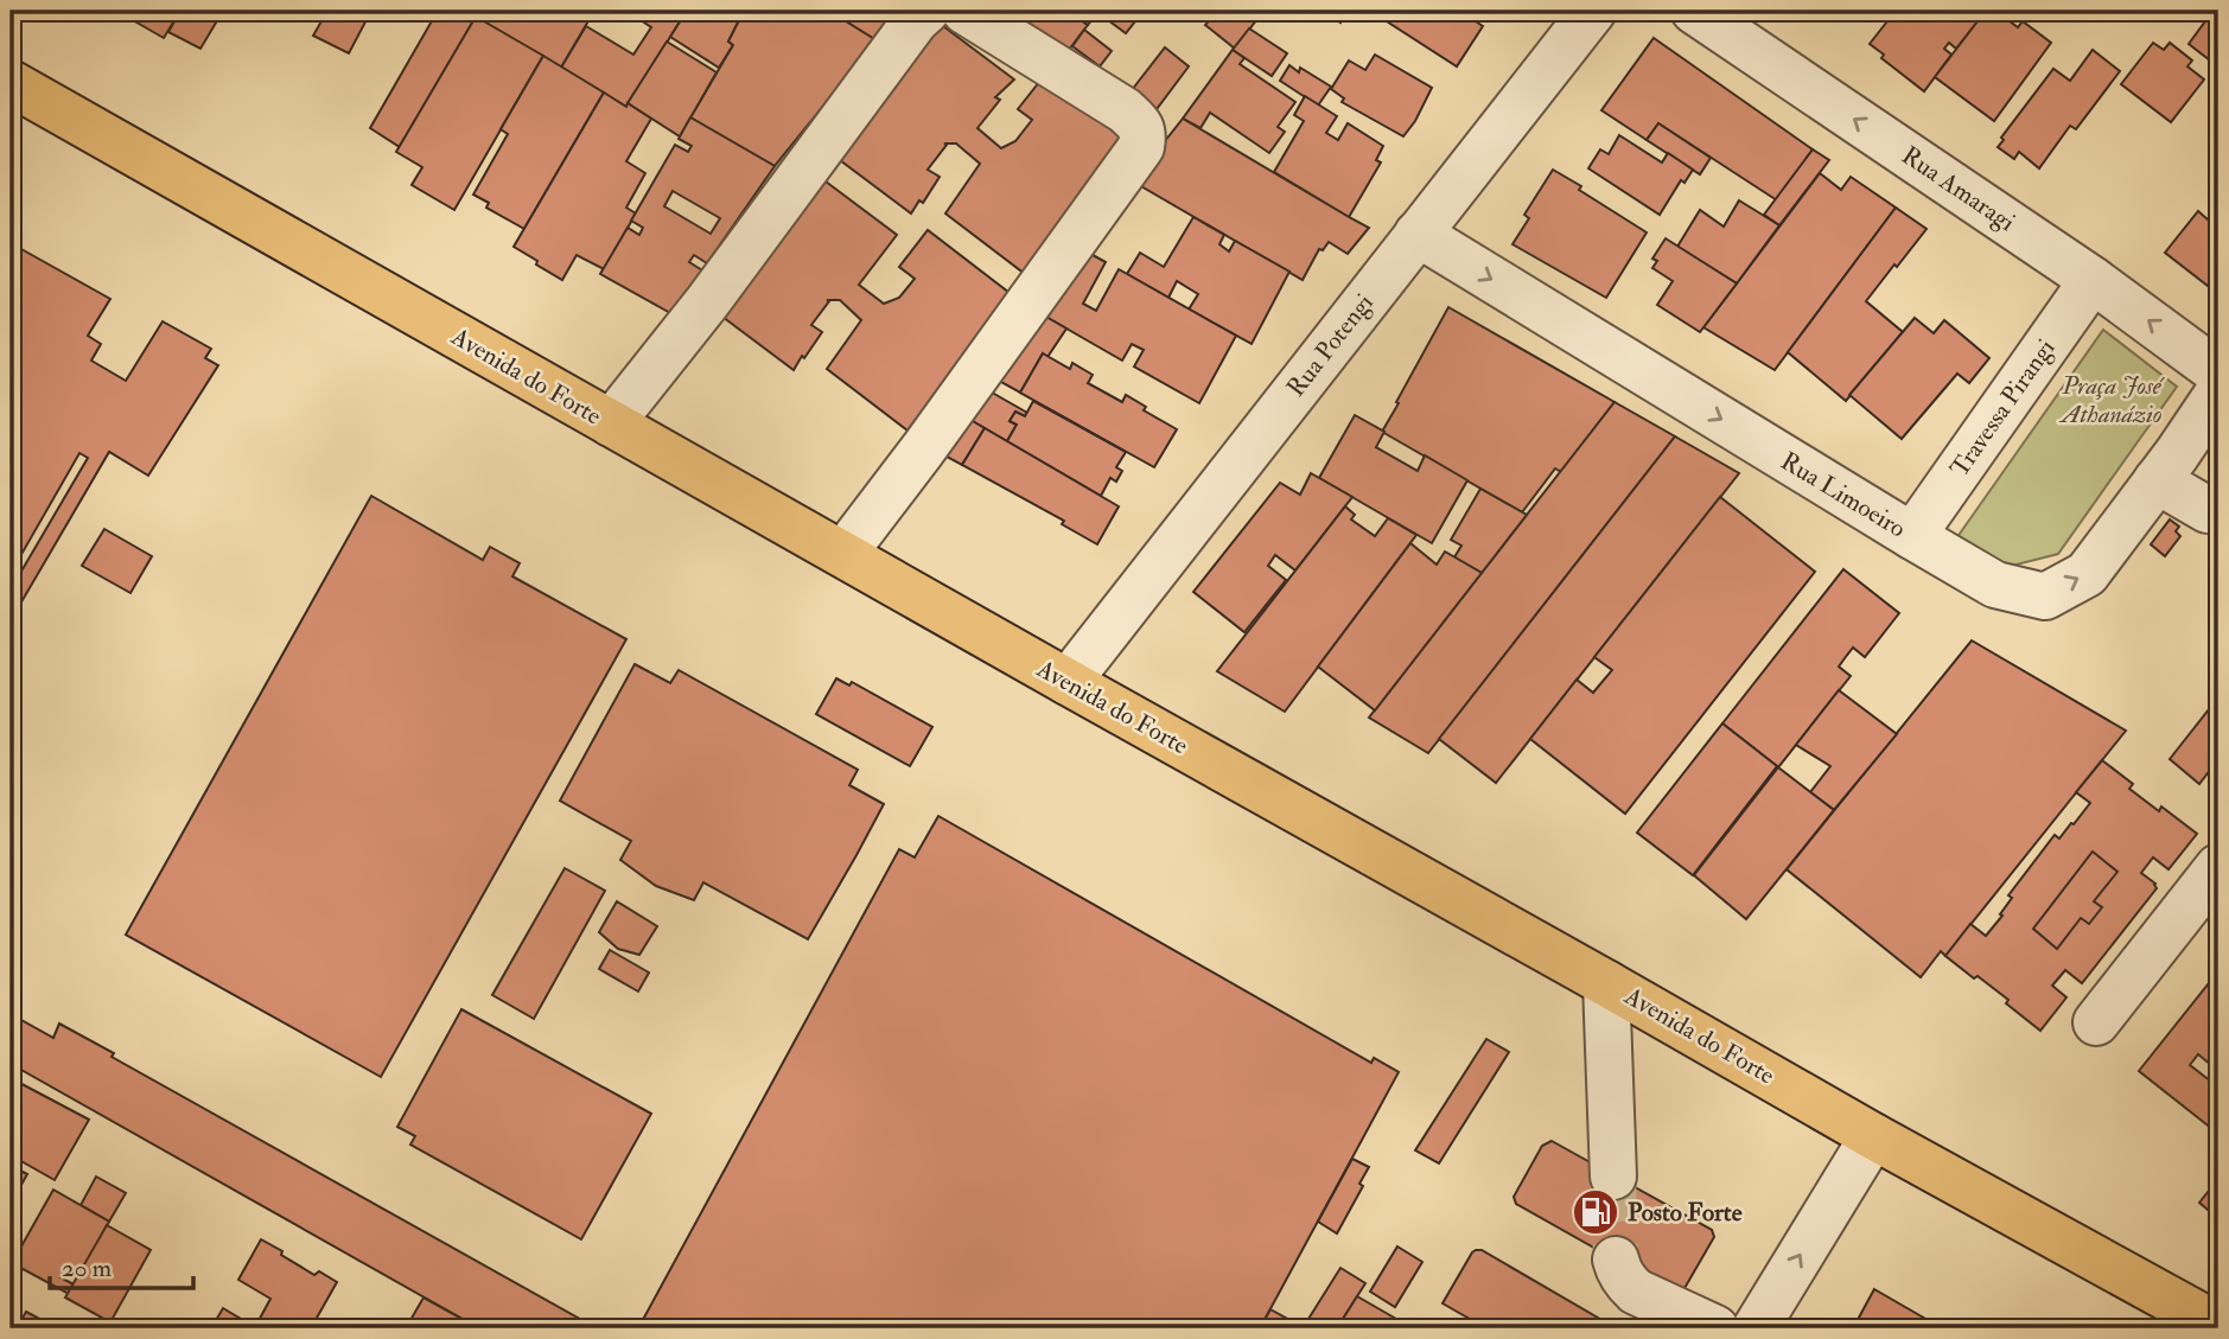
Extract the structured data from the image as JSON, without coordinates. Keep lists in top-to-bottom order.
{
  "streets": {
    "main road": ["Avenida do Forte"],
    "street": [
      "Rua Amaragi",
      "Rua Potengi",
      "Travessa Pirangi",
      "Rua Limoeiro"
    ]
  },
  "crossings": [
    ["Rua Amaragi", "Travessa Pirangi"],
    ["Rua Potengi", "Avenida do Forte"],
    ["Rua Potengi", "Rua Limoeiro"],
    ["Travessa Pirangi", "Rua Limoeiro"]
  ],
  "one_way": ["Rua Amaragi", "Rua Limoeiro"],
  "parks": ["Praça José Athanázio"],
  "places": {
    "fuel station": ["Posto Forte"]
  },
  "scale_bar": "20 m"
}
